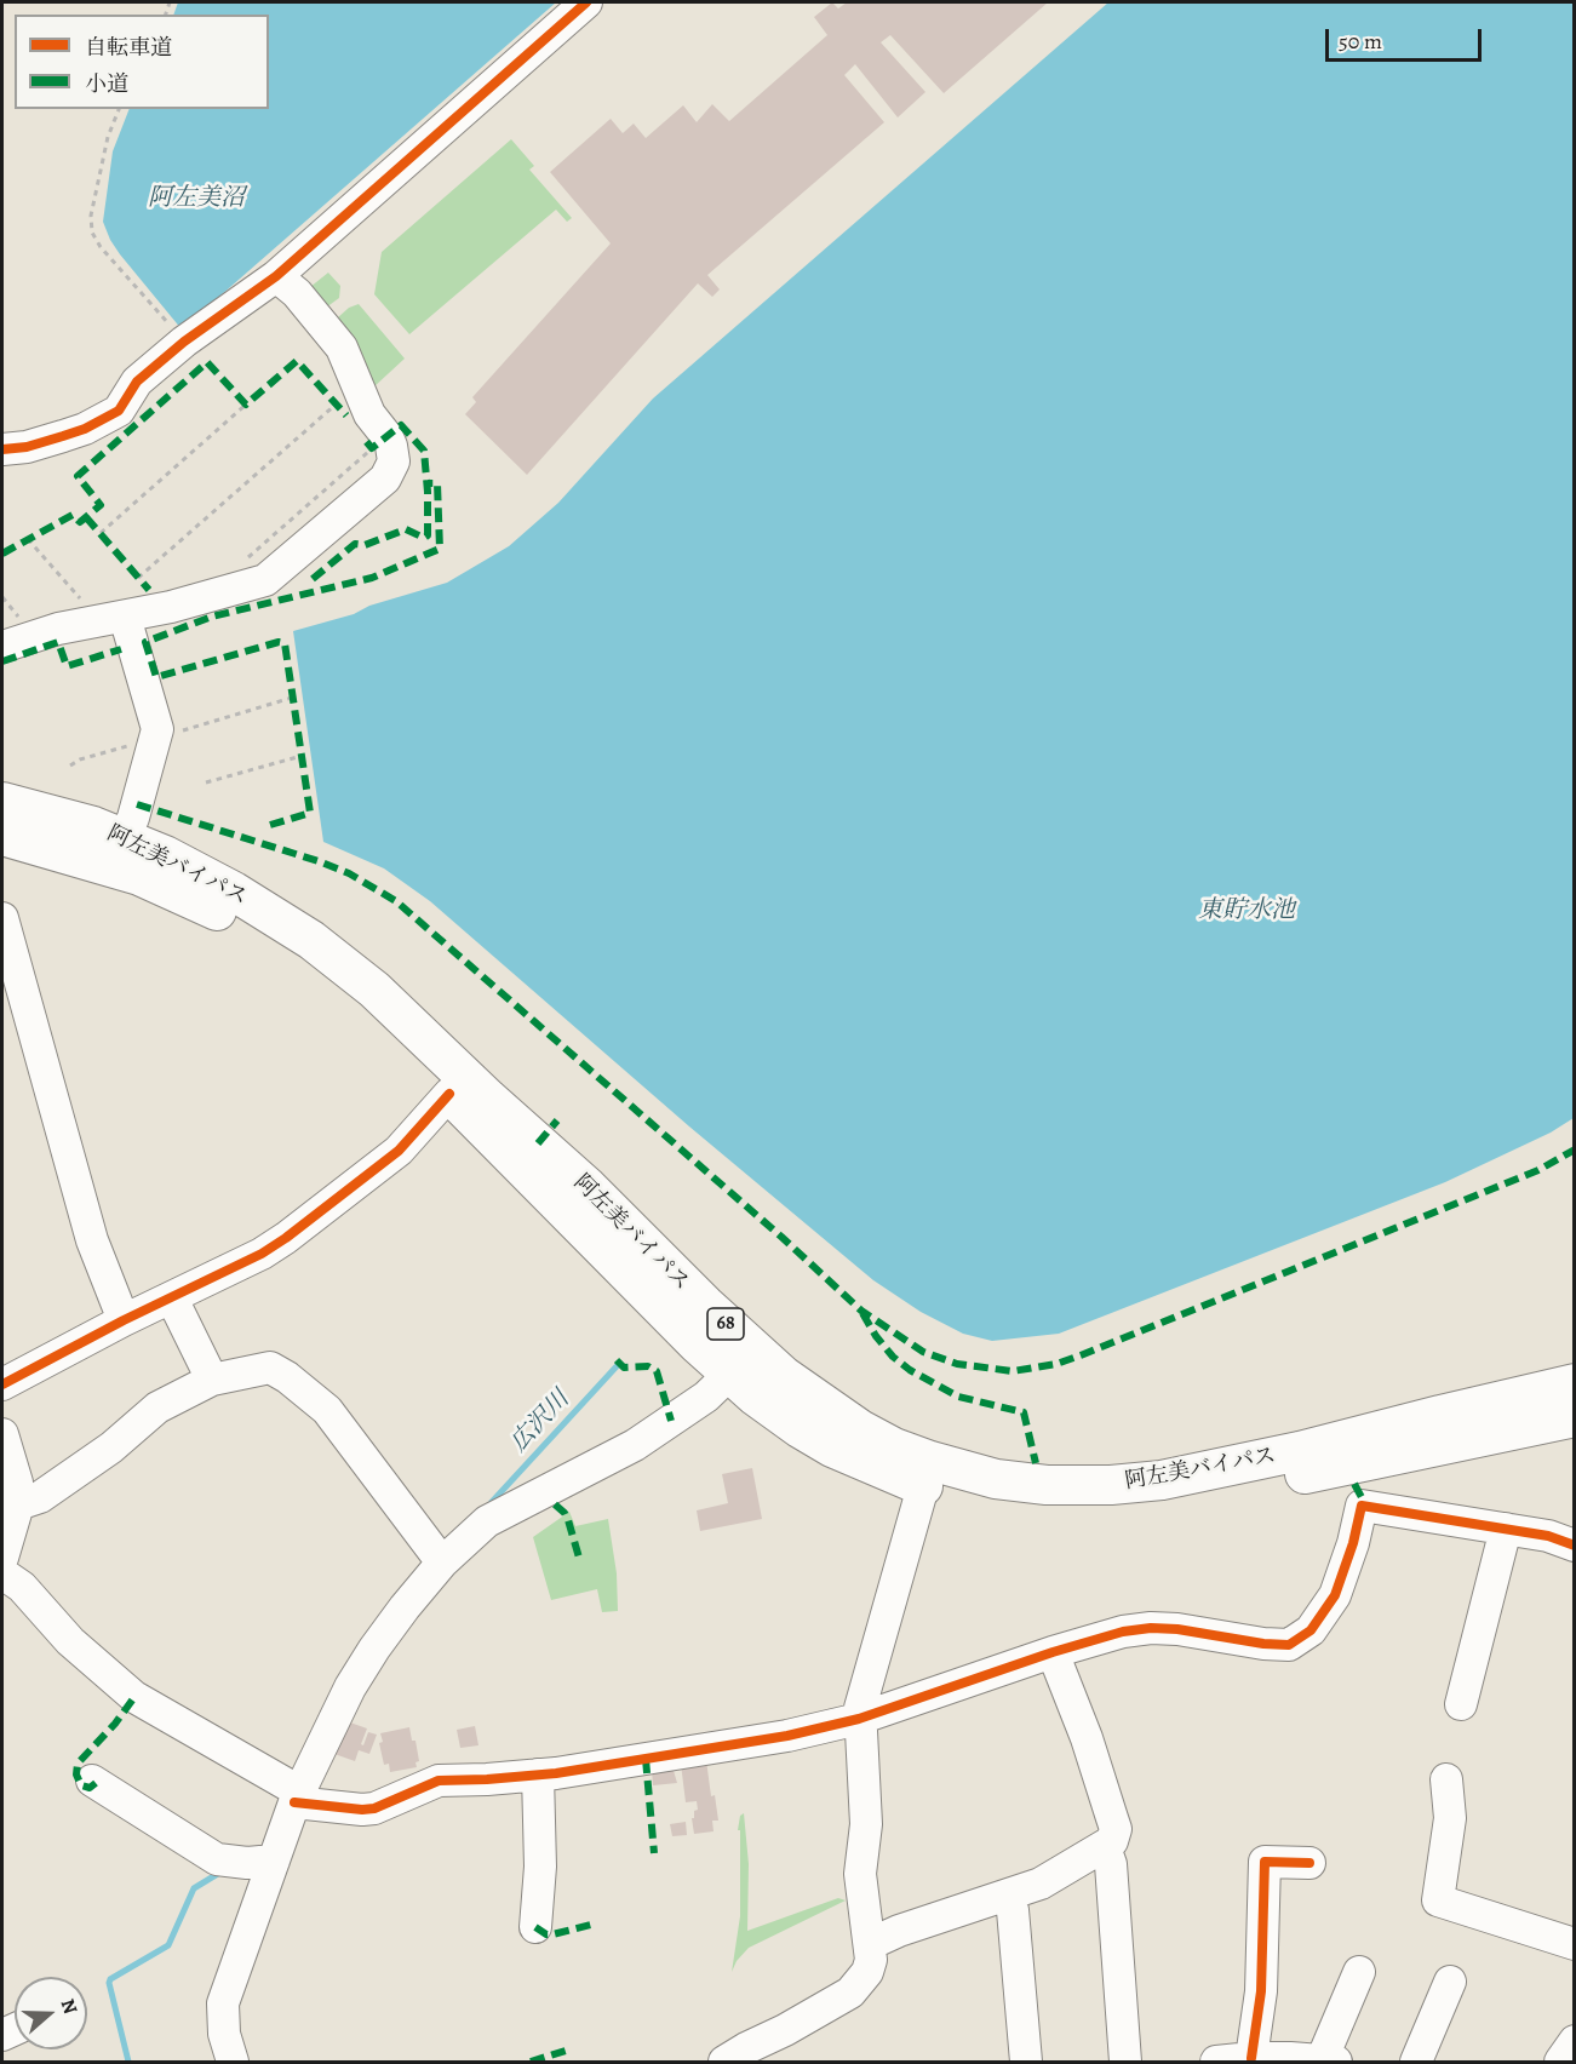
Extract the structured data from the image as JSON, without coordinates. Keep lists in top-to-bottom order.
{
  "streets": {
    "main road": ["阿左美バイパス", "68"]
  },
  "water": ["阿左美沼", "東貯水池", "広沢川"],
  "legend": ["自転車道", "小道"],
  "scale_bar": "50 m",
  "north": "right"
}
